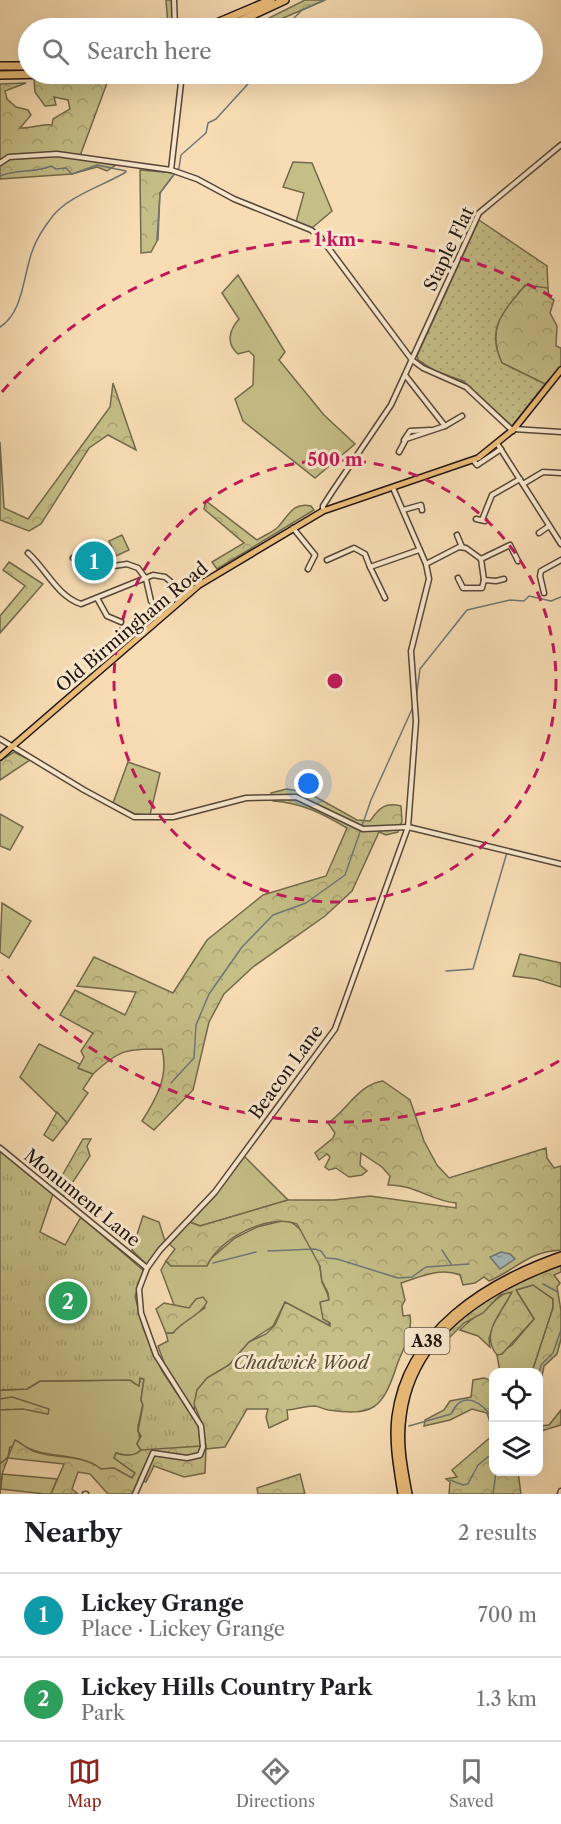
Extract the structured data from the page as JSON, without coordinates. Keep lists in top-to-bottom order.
{
  "streets": {
    "highway": ["A38"],
    "main road": ["Old Birmingham Road"],
    "street": ["Staple Flat", "Beacon Lane", "Monument Lane"]
  },
  "crossings": [
    ["Staple Flat", "Old Birmingham Road"],
    ["Beacon Lane", "Monument Lane"]
  ],
  "parks": ["Chadwick Wood"],
  "page": {
    "search": "Search here",
    "pins": ["1", "2"],
    "heading": ["Nearby", "2 results"],
    "list": [
      {
        "mark": "1",
        "name": "Lickey Grange",
        "note": "Place · Lickey Grange",
        "value": "700 m"
      },
      {
        "mark": "2",
        "name": "Lickey Hills Country Park",
        "note": "Park",
        "value": "1.3 km"
      }
    ],
    "nav": ["Map", "Directions", "Saved"]
  },
  "rings": ["1 km", "500 m"]
}
